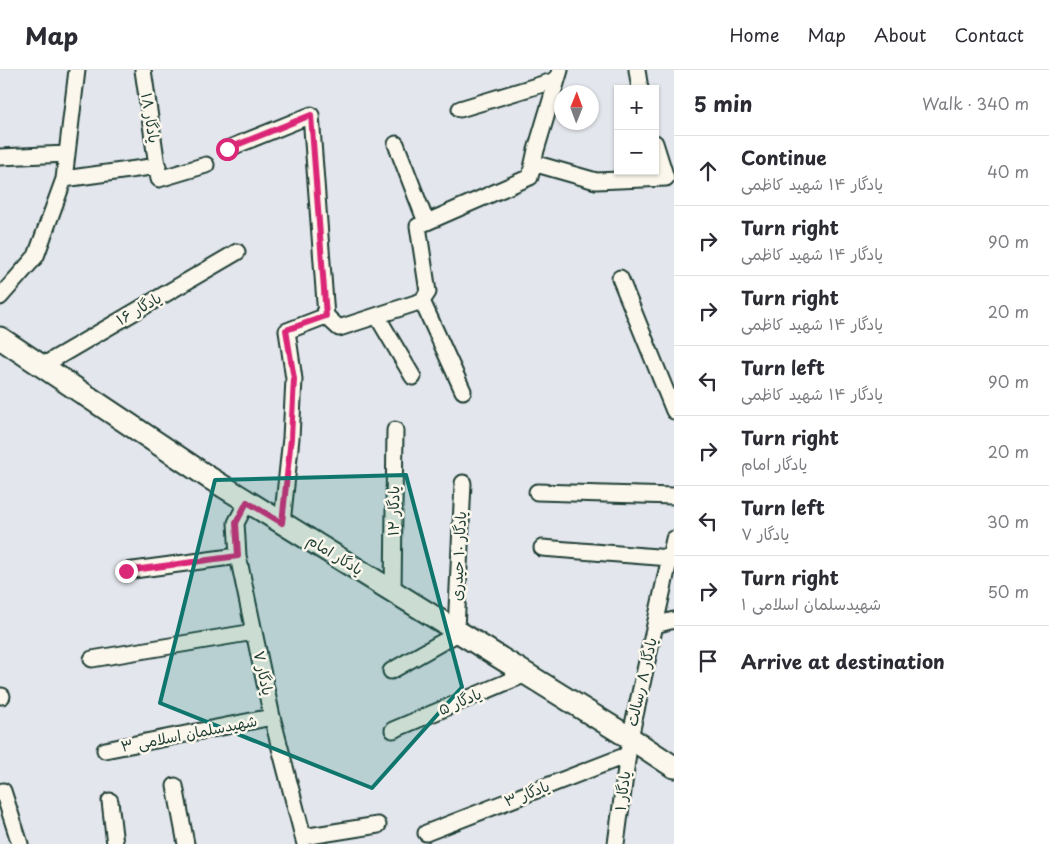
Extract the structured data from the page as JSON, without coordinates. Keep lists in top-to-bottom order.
{
  "streets": {
    "main road": ["یادگار امام"],
    "street": [
      "یادگار ۱۸",
      "یادگار ۱۶",
      "یادگار ۱۲",
      "یادگار ۱۰ حیدری",
      "یادگار ۷",
      "یادگار ۸ رسالت",
      "یادگار ۵",
      "شهیدسلمان اسلامی ۳",
      "یادگار ۱",
      "یادگار ۳"
    ]
  },
  "crossings": [
    ["یادگار ۱۶", "یادگار امام"],
    ["یادگار ۱۲", "یادگار امام"],
    ["یادگار امام", "یادگار ۱۰ حیدری"],
    ["یادگار امام", "یادگار ۷"],
    ["یادگار امام", "یادگار ۸ رسالت"],
    ["یادگار امام", "یادگار ۵"],
    ["یادگار امام", "یادگار ۱"],
    ["یادگار امام", "یادگار ۳"],
    ["یادگار ۷", "شهیدسلمان اسلامی ۳"],
    ["یادگار ۸ رسالت", "یادگار ۱"],
    ["یادگار ۸ رسالت", "یادگار ۳"],
    ["یادگار ۱", "یادگار ۳"]
  ],
  "north": "top",
  "page": {
    "header": "Map",
    "nav": [
      "Home",
      "Map",
      "About",
      "Contact"
    ],
    "heading": ["5 min", "Walk · 340 m"],
    "map_buttons": ["+", "−"],
    "list": [
      ["Continue", "یادگار ۱۴ شهید کاظمی", "40 m"],
      ["Turn right", "یادگار ۱۴ شهید کاظمی", "90 m"],
      ["Turn right", "یادگار ۱۴ شهید کاظمی", "20 m"],
      ["Turn left", "یادگار ۱۴ شهید کاظمی", "90 m"],
      ["Turn right", "یادگار امام", "20 m"],
      ["Turn left", "یادگار ۷", "30 m"],
      ["Turn right", "شهیدسلمان اسلامی ۱", "50 m"],
      "Arrive at destination"
    ]
  }
}
